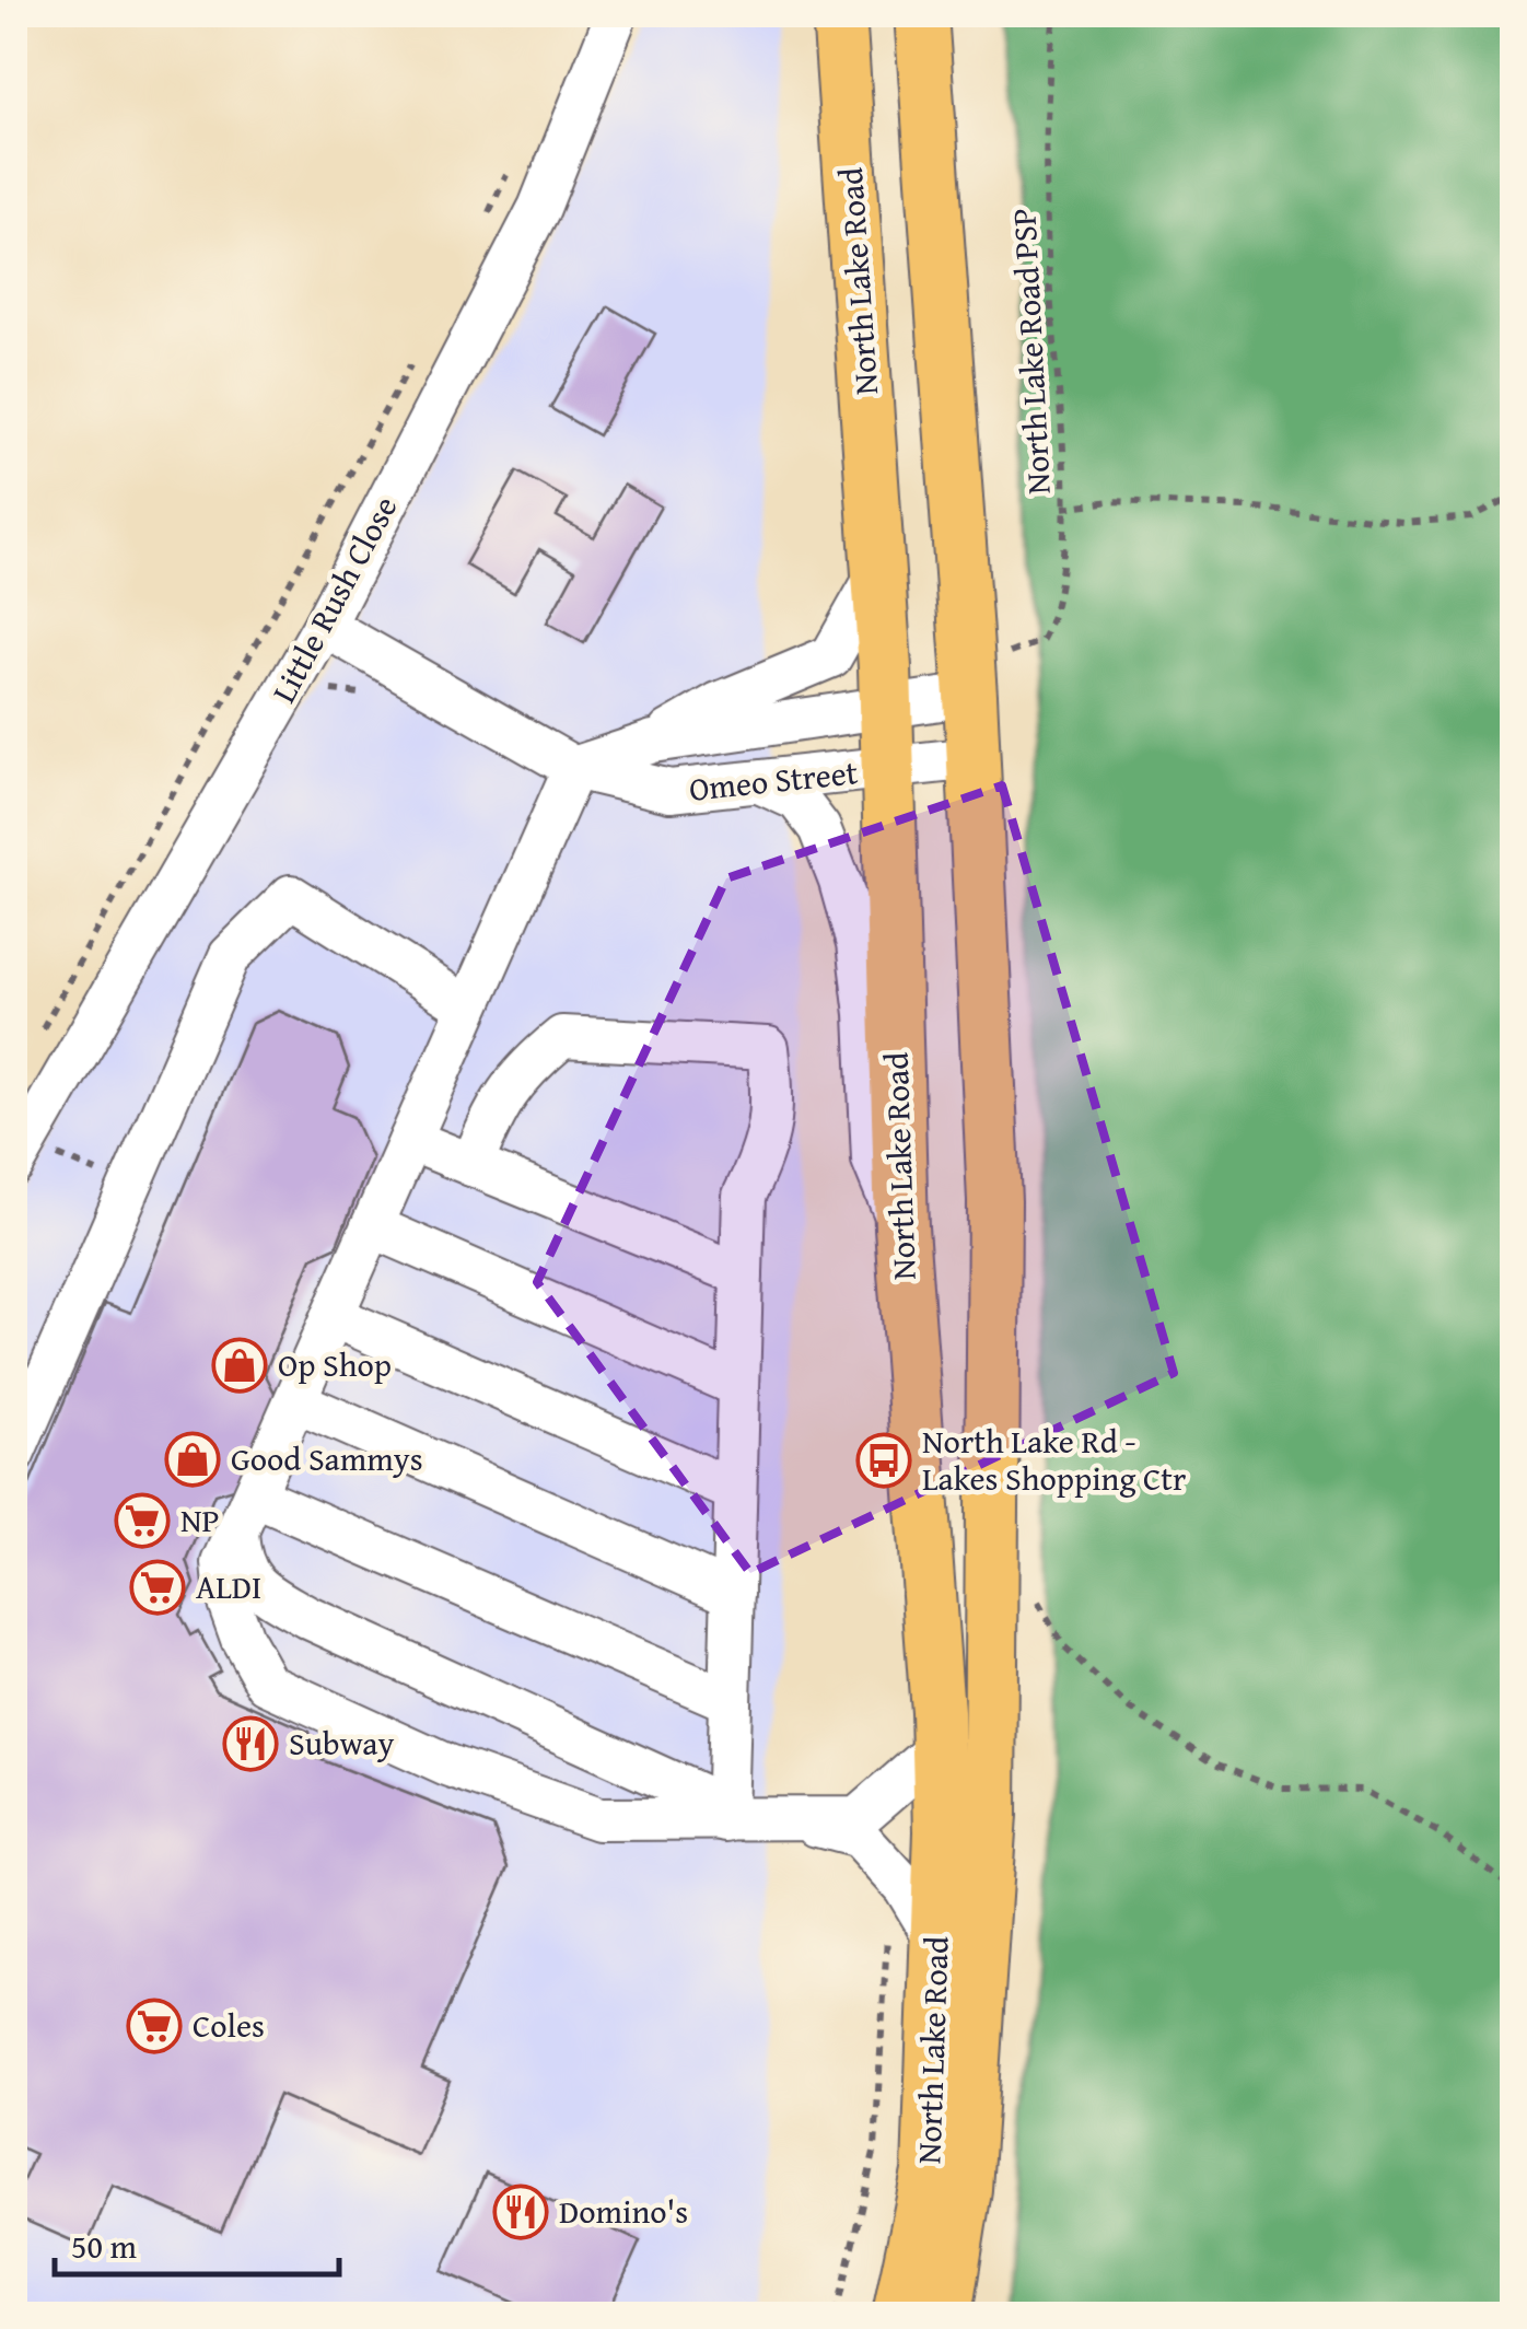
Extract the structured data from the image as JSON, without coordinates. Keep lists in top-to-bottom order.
{
  "streets": {
    "main road": ["North Lake Road"],
    "street": ["Little Rush Close", "Omeo Street"],
    "path": ["North Lake Road PSP"]
  },
  "crossings": [
    ["North Lake Road", "North Lake Road PSP"],
    ["North Lake Road", "Omeo Street"],
    ["North Lake Road PSP", "Omeo Street"],
    ["Little Rush Close", "Omeo Street"]
  ],
  "places": {
    "shop": ["Op Shop", "Good Sammys"],
    "bus stop": ["North Lake Rd - Lakes Shopping Ctr"],
    "supermarket": ["NP", "ALDI", "Coles"],
    "restaurant": ["Subway", "Domino's"]
  },
  "scale_bar": "50 m"
}
